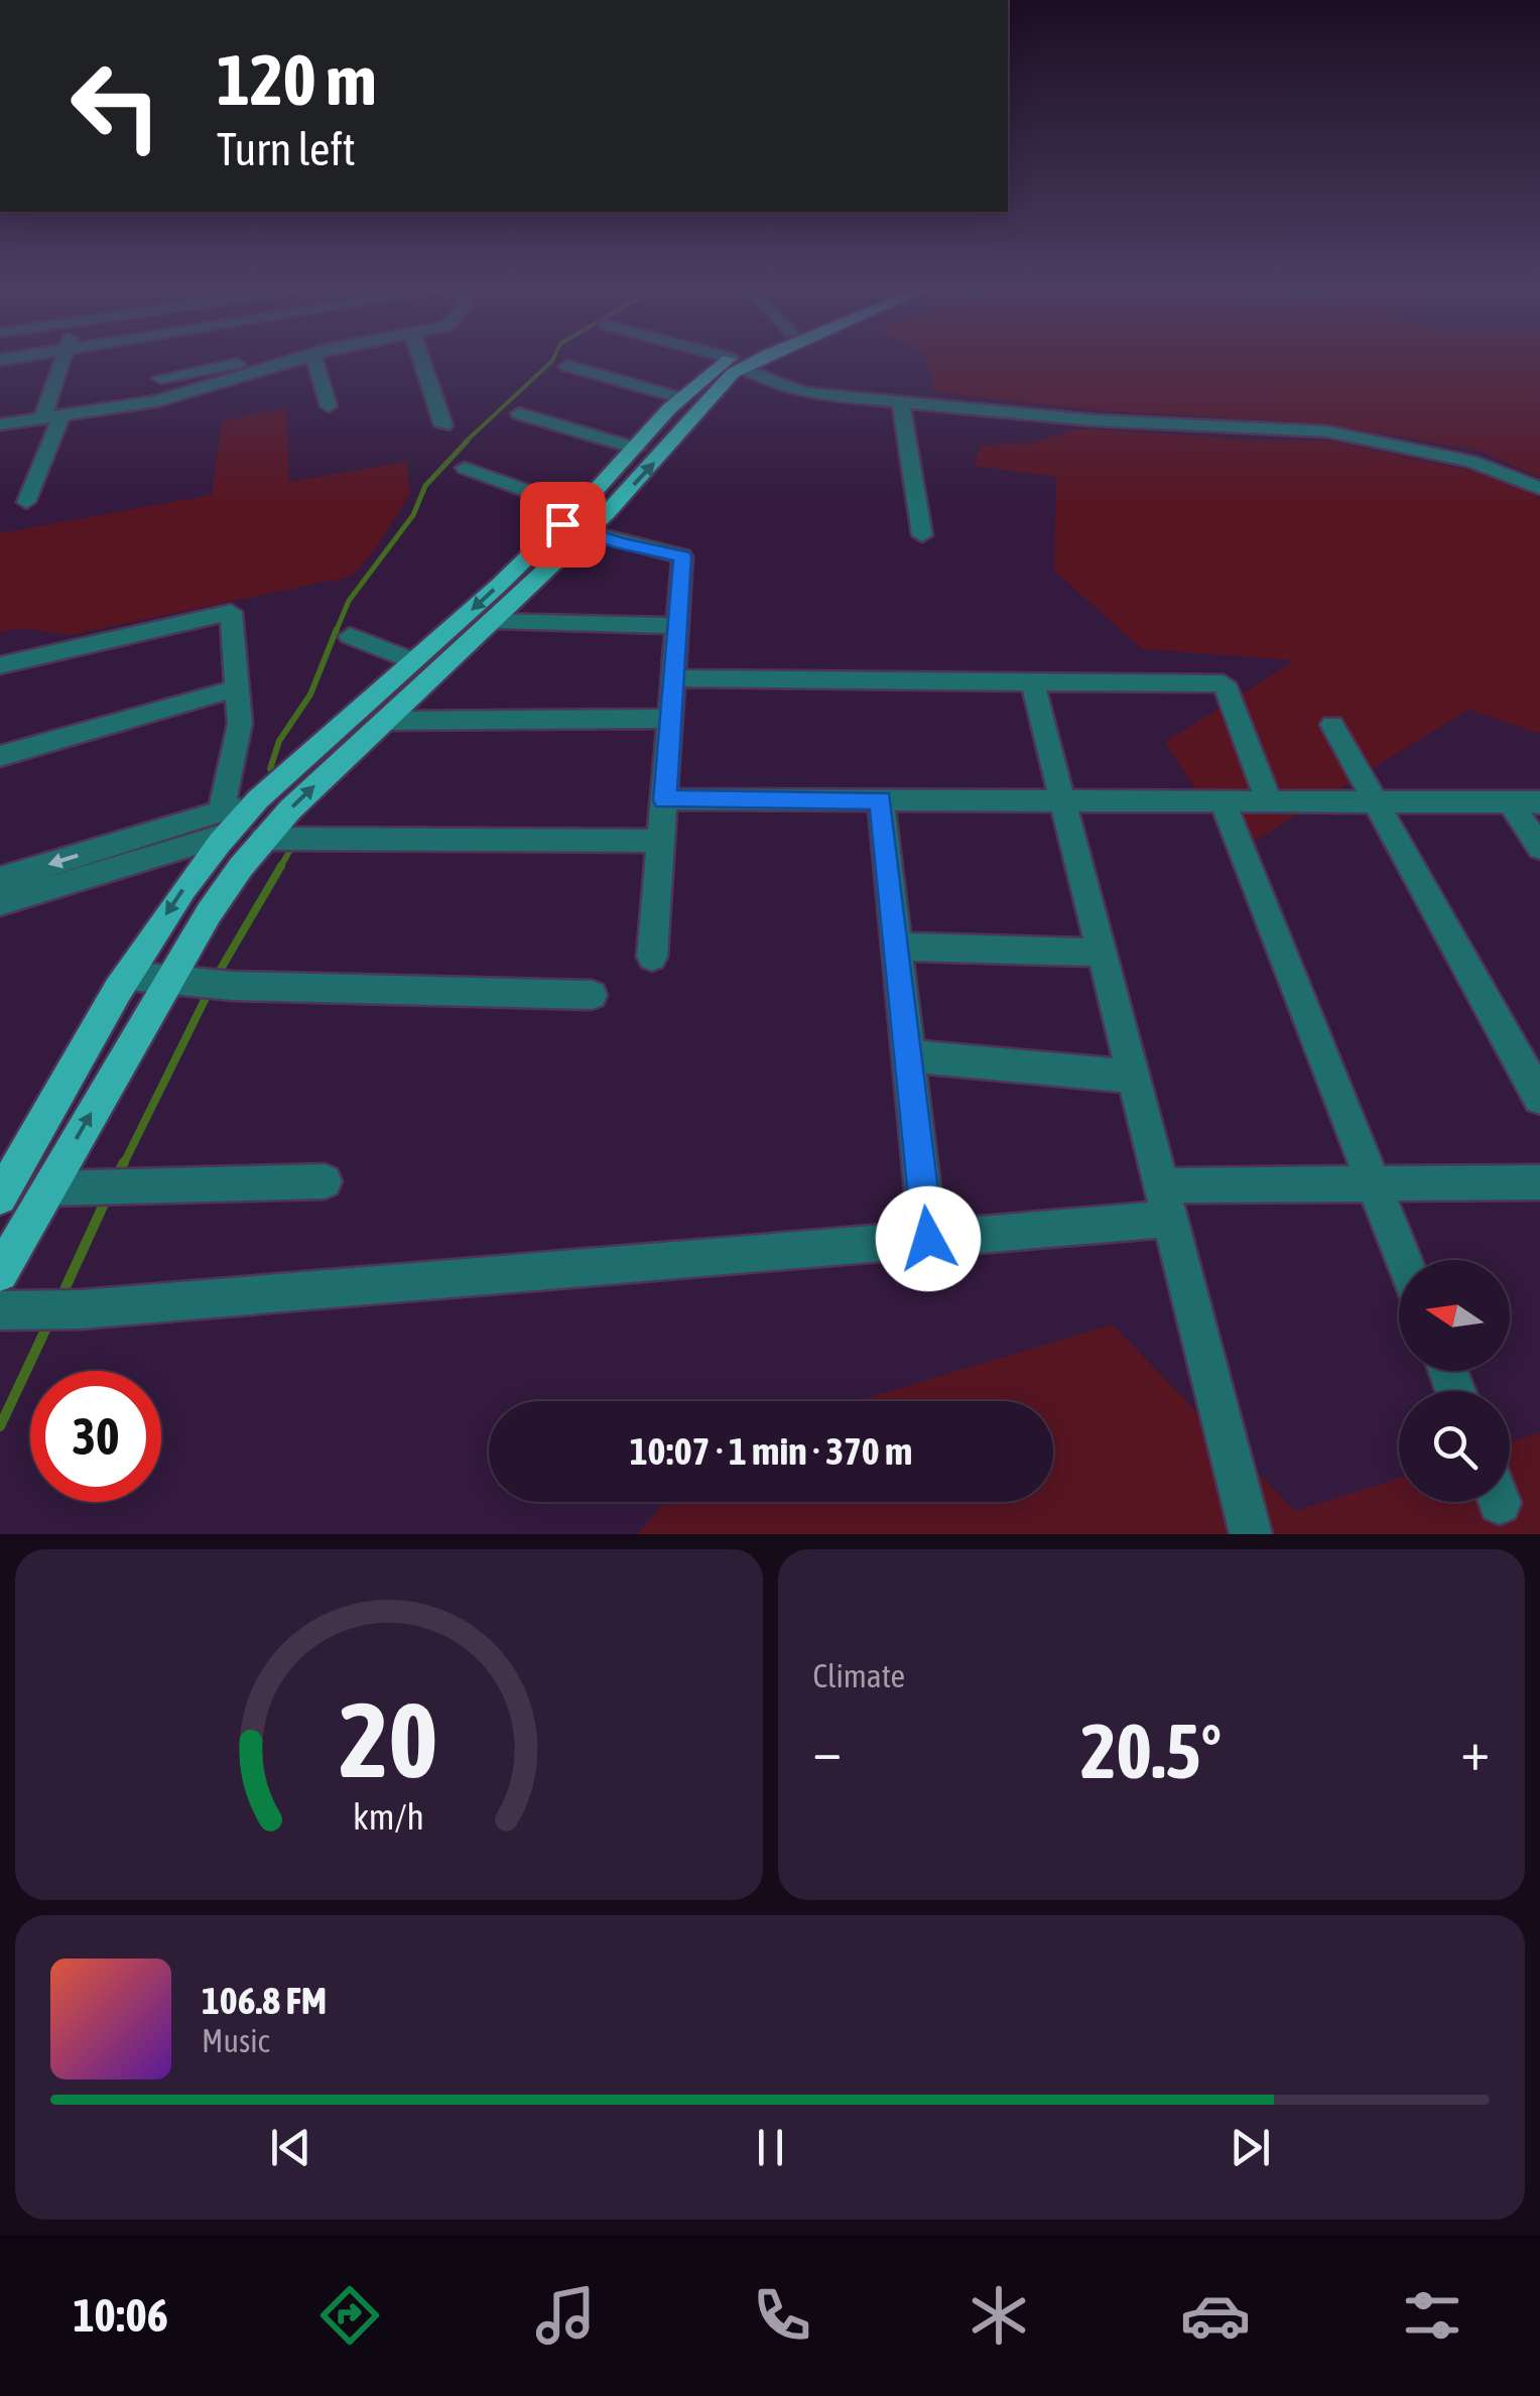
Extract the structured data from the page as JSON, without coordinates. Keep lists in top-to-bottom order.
{
  "north": "left",
  "page": {
    "turn": ["120 m", "Turn left"],
    "limit": "30",
    "trip": "10:07 · 1 min · 370 m",
    "tile": "Climate",
    "heat": ["−", "20.5°", "+"],
    "song": ["106.8 FM", "Music"],
    "tabs": "10:06",
    "gauge": ["20", "km/h"]
  }
}
